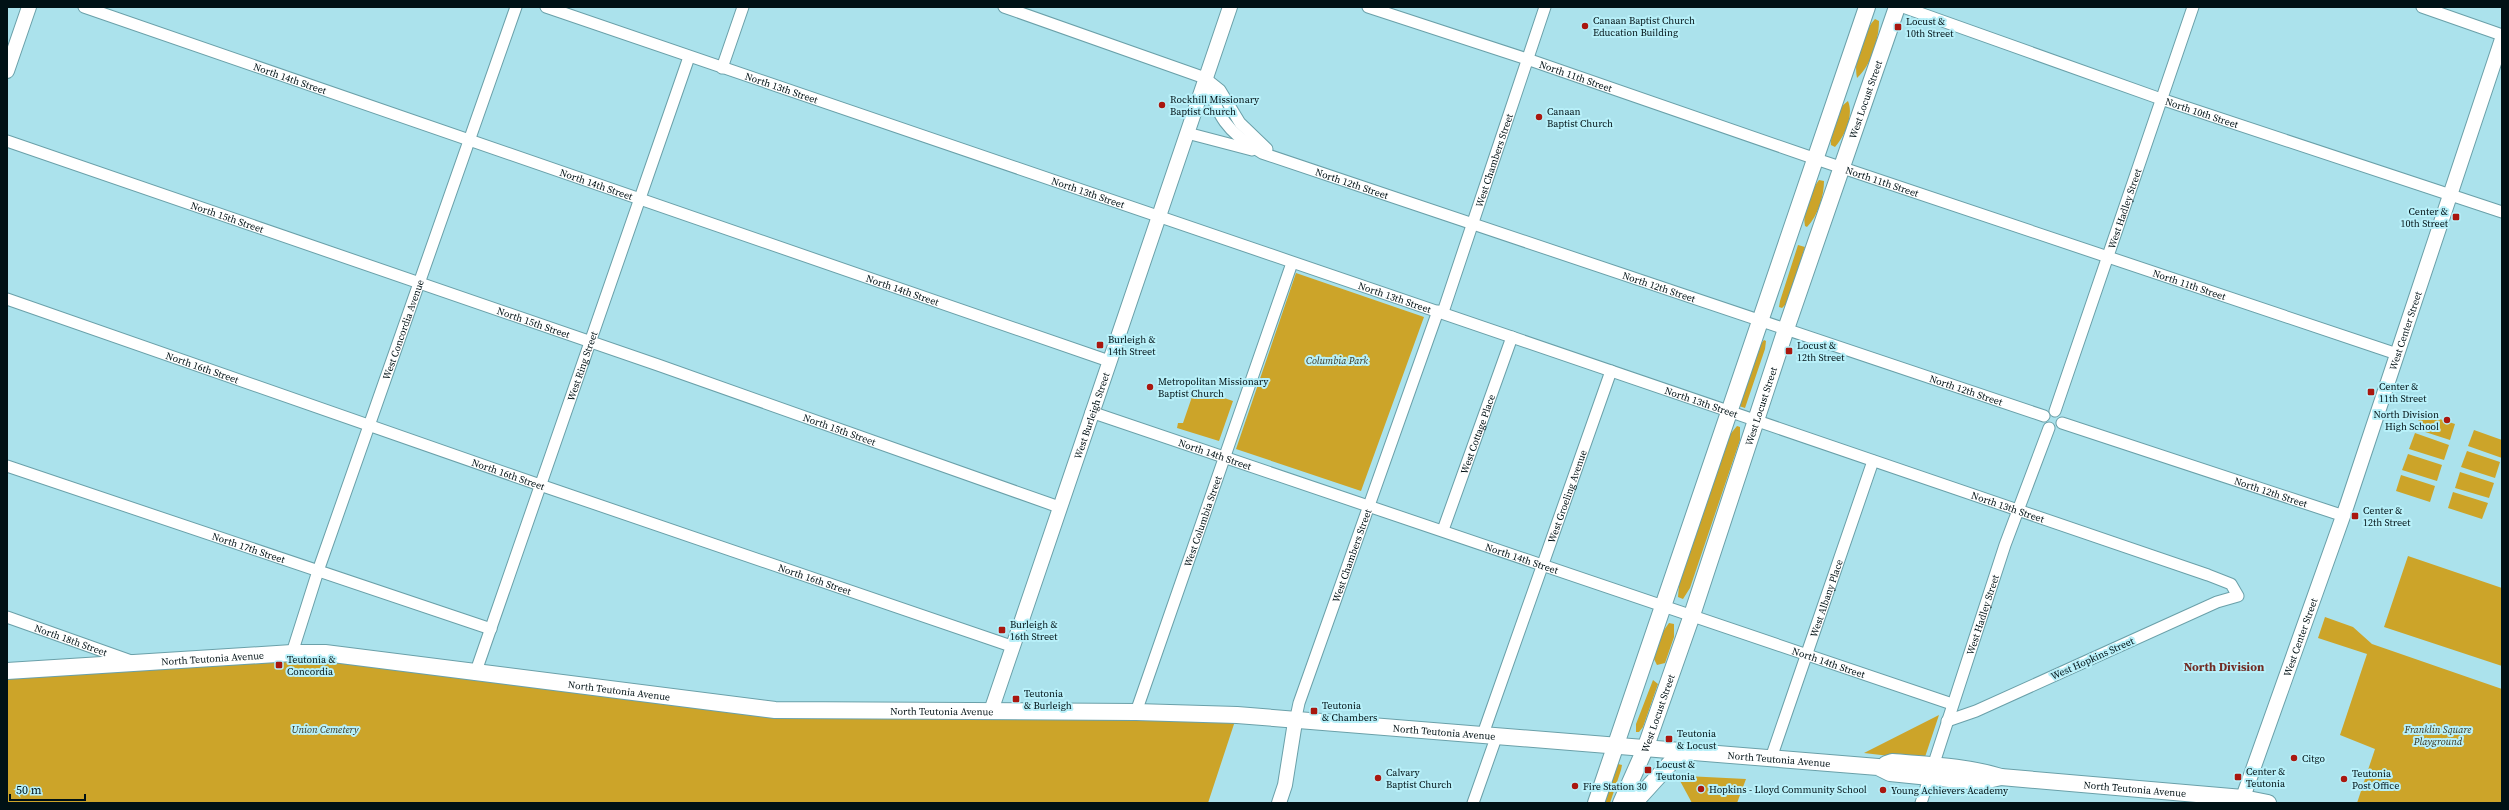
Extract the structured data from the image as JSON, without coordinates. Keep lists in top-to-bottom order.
{
  "streets": {
    "main road": ["West Locust Street", "North Teutonia Avenue"],
    "street": [
      "North 11th Street",
      "North 14th Street",
      "North 13th Street",
      "North 10th Street",
      "West Chambers Street",
      "North 12th Street",
      "West Hadley Street",
      "North 15th Street",
      "West Concordia Avenue",
      "West Center Street",
      "West Ring Street",
      "North 16th Street",
      "West Burleigh Street",
      "West Cottage Place",
      "West Groeling Avenue",
      "West Columbia Street",
      "North 17th Street",
      "West Albany Place",
      "North 18th Street",
      "West Hopkins Street"
    ]
  },
  "crossings": [
    ["North 11th Street", "West Locust Street"],
    ["North 11th Street", "West Chambers Street"],
    ["North 11th Street", "West Hadley Street"],
    ["North 11th Street", "West Center Street"],
    ["North 14th Street", "West Locust Street"],
    ["North 14th Street", "West Chambers Street"],
    ["North 14th Street", "West Hadley Street"],
    ["North 14th Street", "West Concordia Avenue"],
    ["North 14th Street", "West Ring Street"],
    ["North 14th Street", "West Burleigh Street"],
    ["North 14th Street", "West Cottage Place"],
    ["North 14th Street", "West Groeling Avenue"],
    ["North 14th Street", "West Columbia Street"],
    ["North 14th Street", "West Albany Place"],
    ["North 13th Street", "West Locust Street"],
    ["North 13th Street", "West Chambers Street"],
    ["North 13th Street", "West Hadley Street"],
    ["North 13th Street", "West Ring Street"],
    ["North 13th Street", "West Burleigh Street"],
    ["North 13th Street", "West Cottage Place"],
    ["North 13th Street", "West Groeling Avenue"],
    ["North 13th Street", "West Columbia Street"],
    ["North 13th Street", "West Albany Place"],
    ["North 13th Street", "West Hopkins Street"],
    ["West Locust Street", "North 12th Street"],
    ["West Locust Street", "North Teutonia Avenue"],
    ["North 10th Street", "West Hadley Street"],
    ["North 10th Street", "West Center Street"],
    ["West Chambers Street", "North 12th Street"],
    ["West Chambers Street", "North Teutonia Avenue"],
    ["North 12th Street", "West Hadley Street"],
    ["North 12th Street", "West Center Street"],
    ["North 12th Street", "West Burleigh Street"],
    ["West Hadley Street", "North Teutonia Avenue"],
    ["West Hadley Street", "West Hopkins Street"],
    ["North 15th Street", "West Concordia Avenue"],
    ["North 15th Street", "West Ring Street"],
    ["North 15th Street", "West Burleigh Street"],
    ["West Concordia Avenue", "North 16th Street"],
    ["West Concordia Avenue", "North 17th Street"],
    ["West Concordia Avenue", "North Teutonia Avenue"],
    ["West Center Street", "North Teutonia Avenue"],
    ["West Ring Street", "North 16th Street"],
    ["West Ring Street", "North 17th Street"],
    ["West Ring Street", "North Teutonia Avenue"],
    ["North 16th Street", "West Burleigh Street"],
    ["West Burleigh Street", "North Teutonia Avenue"],
    ["West Groeling Avenue", "North Teutonia Avenue"],
    ["West Columbia Street", "North Teutonia Avenue"],
    ["West Albany Place", "North Teutonia Avenue"],
    ["North 18th Street", "North Teutonia Avenue"]
  ],
  "districts": ["North Division"],
  "parks": ["Columbia Park", "Union Cemetery", "Franklin Square Playground"],
  "places": {
    "other": [
      "Canaan Baptist Church Education Building",
      "Rockhill Missionary Baptist Church",
      "Canaan Baptist Church",
      "Metropolitan Missionary Baptist Church",
      "North Division High School",
      "Citgo",
      "Calvary Baptist Church",
      "Teutonia Post Office",
      "Fire Station 30",
      "Hopkins - Lloyd Community School",
      "Young Achievers Academy"
    ],
    "transit": [
      "Locust & 10th Street",
      "Center & 10th Street",
      "Burleigh & 14th Street",
      "Locust & 12th Street",
      "Center & 11th Street",
      "Center & 12th Street",
      "Burleigh & 16th Street",
      "Teutonia & Concordia",
      "Teutonia & Burleigh",
      "Teutonia & Chambers",
      "Teutonia & Locust",
      "Locust & Teutonia",
      "Center & Teutonia"
    ]
  },
  "scale_bar": "50 m"
}
